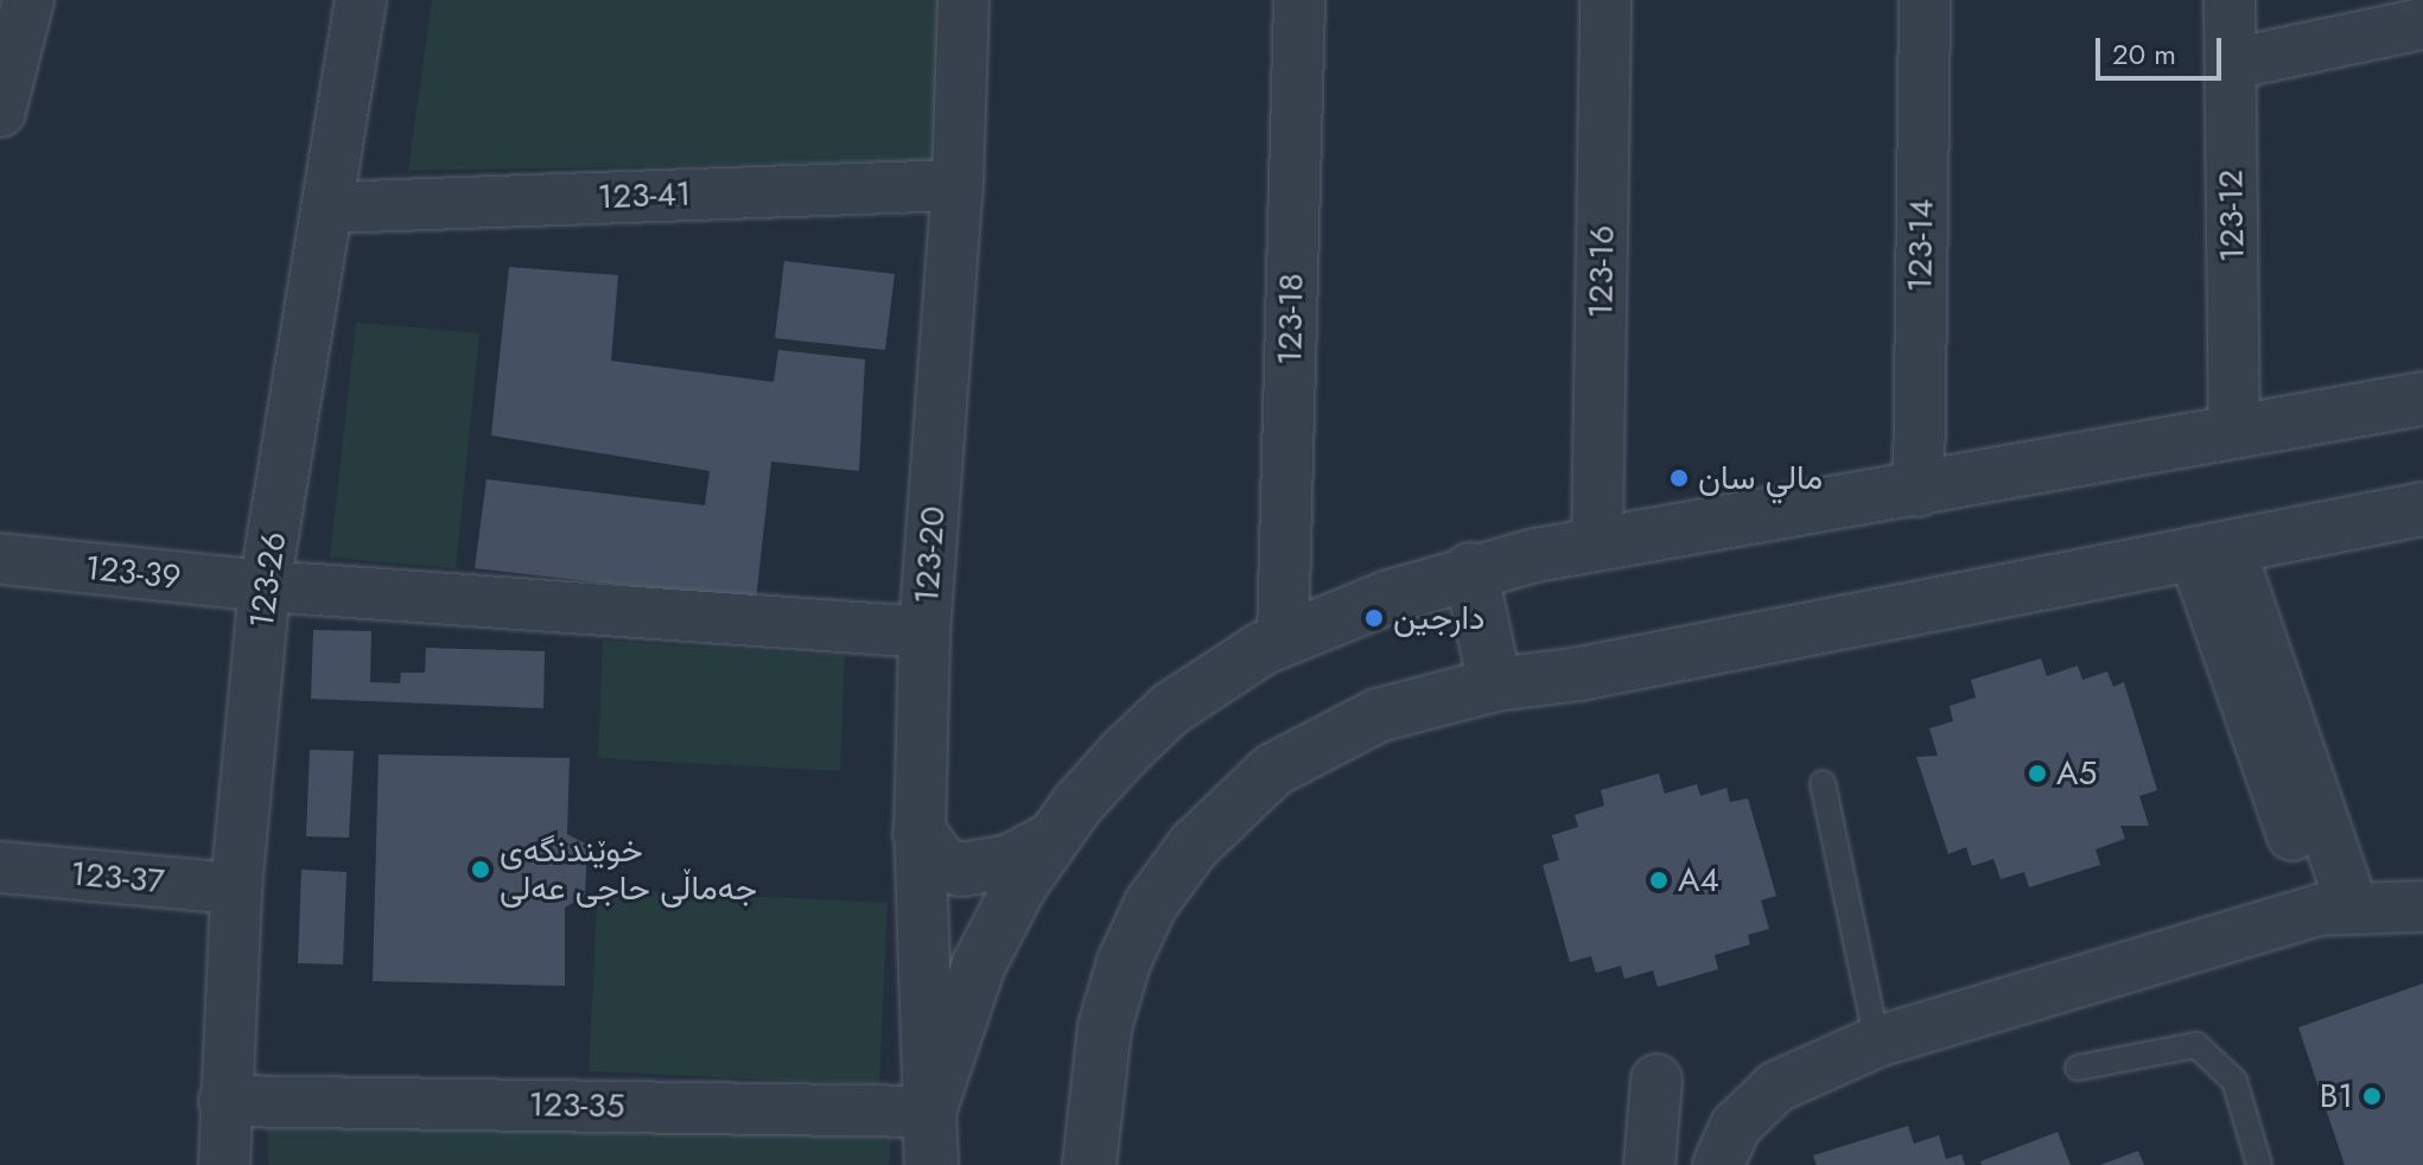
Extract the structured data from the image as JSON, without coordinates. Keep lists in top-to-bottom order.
{
  "streets": {
    "street": [
      "123-41",
      "123-12",
      "123-14",
      "123-16",
      "123-18",
      "123-20",
      "123-39",
      "123-26",
      "123-37",
      "123-35"
    ]
  },
  "crossings": [
    ["123-41", "123-20"],
    ["123-41", "123-26"],
    ["123-20", "123-39"],
    ["123-20", "123-35"],
    ["123-39", "123-26"],
    ["123-26", "123-37"],
    ["123-26", "123-35"]
  ],
  "places": [
    "مالي سان",
    "دارجين",
    "A5",
    "خوێندنگەی جەماڵی حاجی عەلی",
    "A4",
    "B1"
  ],
  "scale_bar": "20 m"
}
